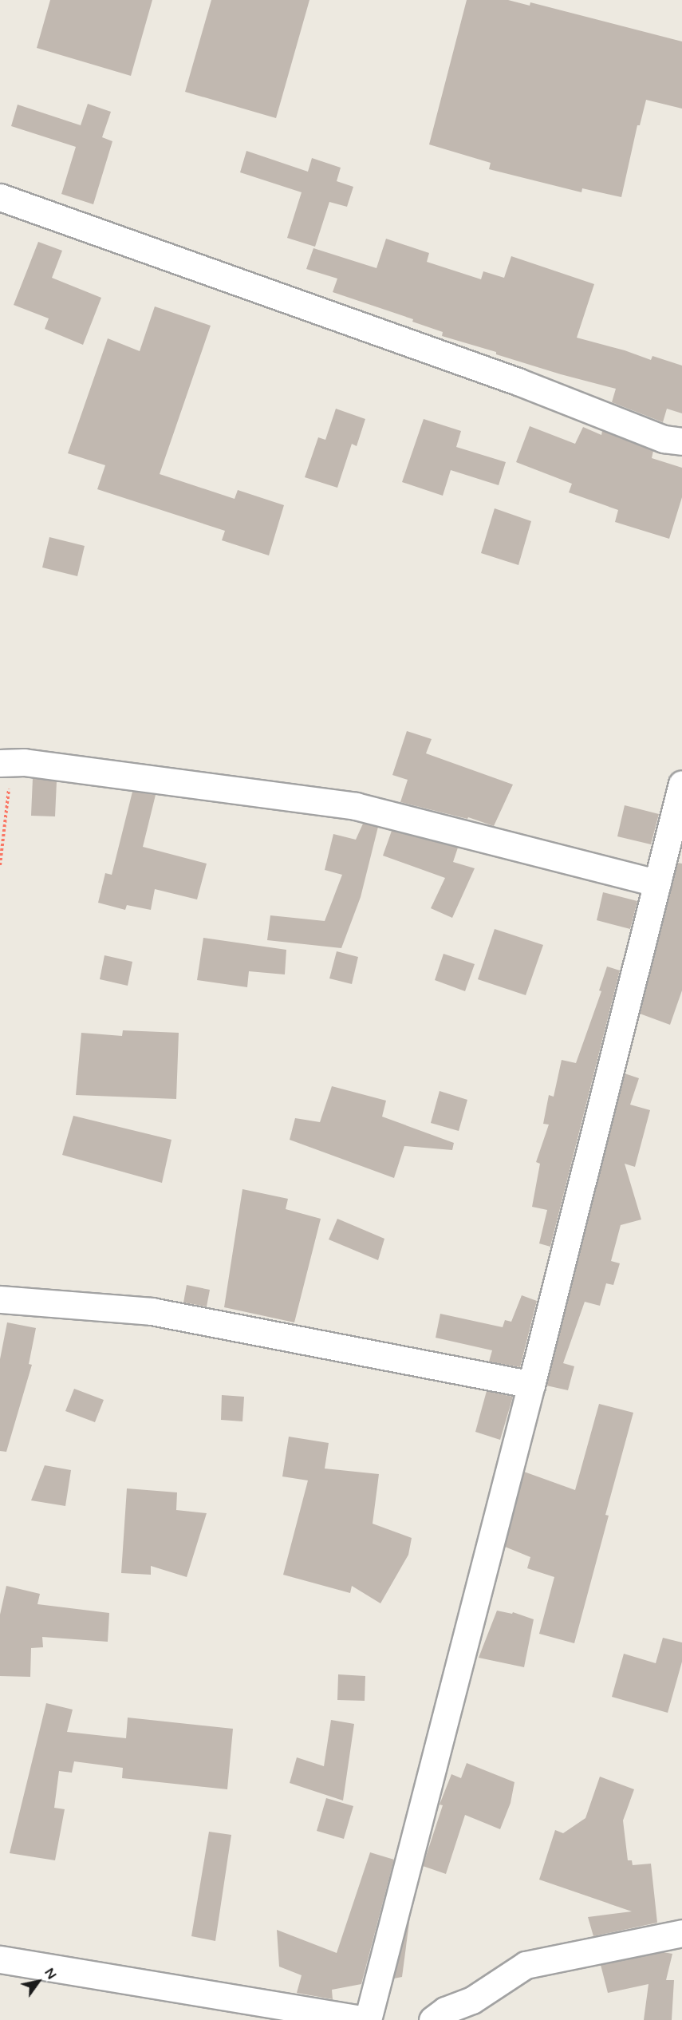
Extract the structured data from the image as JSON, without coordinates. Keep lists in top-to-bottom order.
{
  "north": "top right"
}
